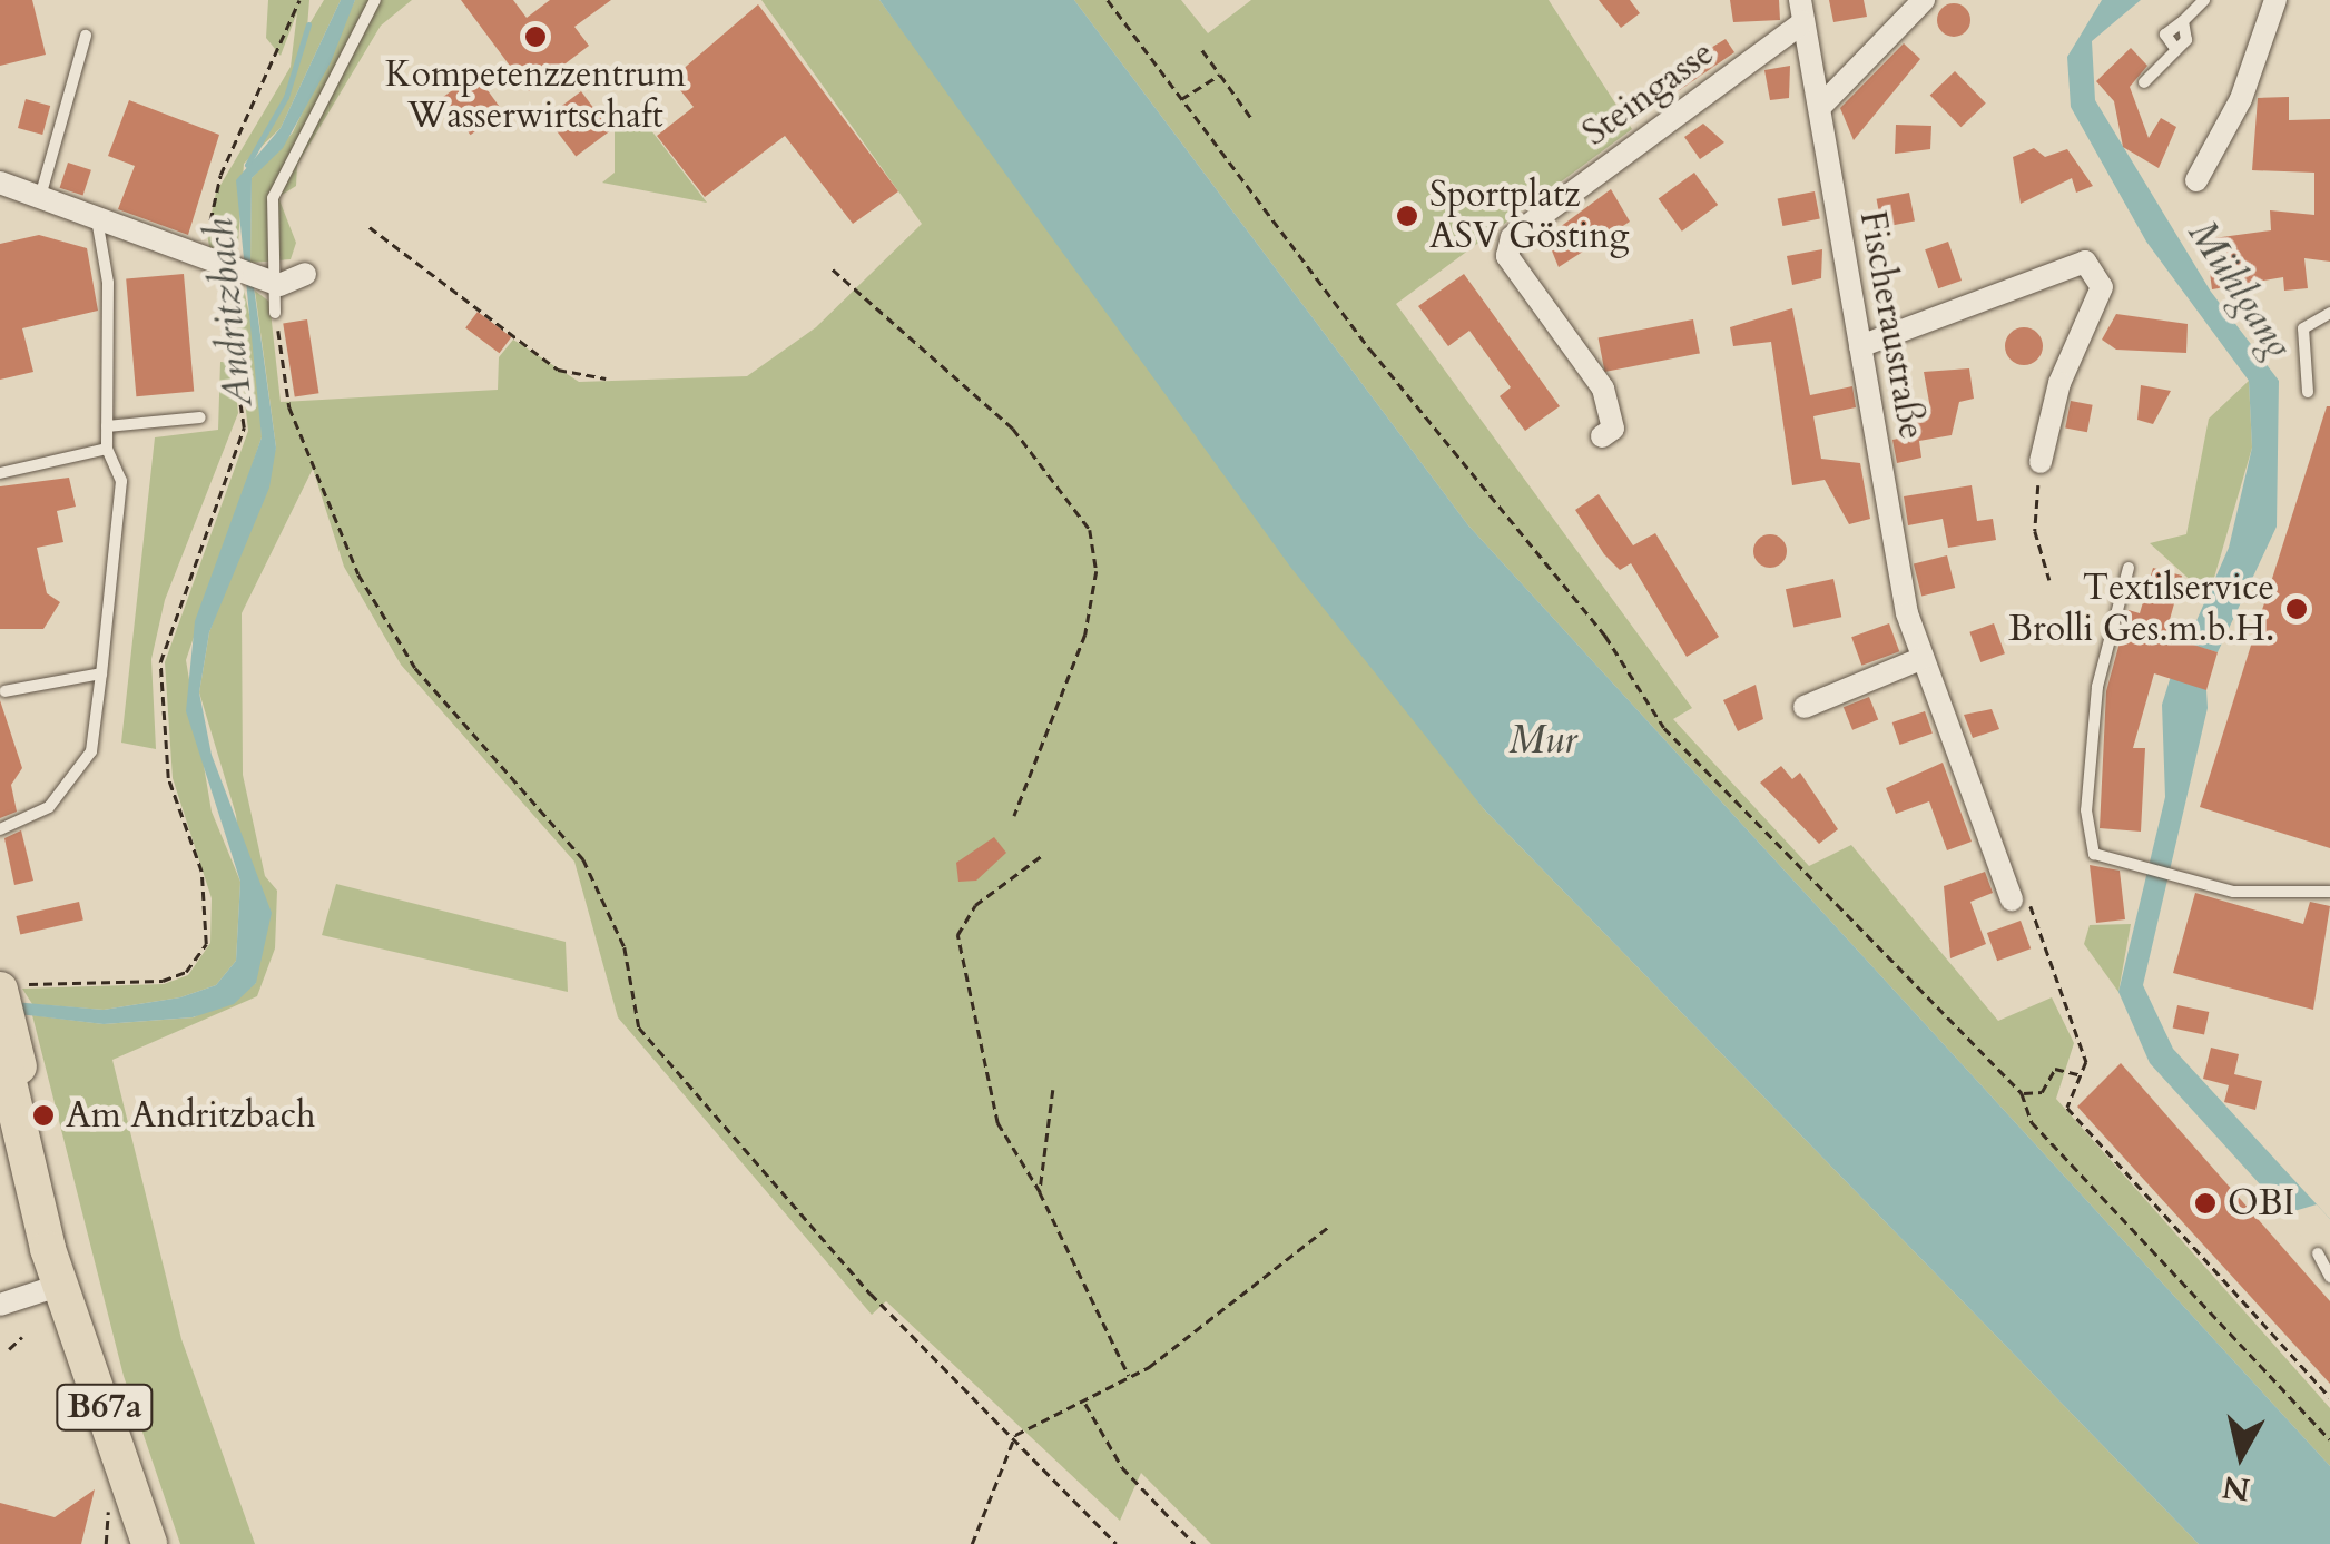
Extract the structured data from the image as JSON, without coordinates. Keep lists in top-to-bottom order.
{
  "streets": {
    "main road": ["B67a"],
    "street": ["Steingasse", "Fischeraustraße"]
  },
  "crossings": [
    ["Steingasse", "Fischeraustraße"]
  ],
  "water": ["Mühlgang", "Andritzbach", "Mur"],
  "places": [
    "Kompetenzzentrum Wasserwirtschaft",
    "Sportplatz ASV Gösting",
    "Textilservice Brolli Ges.m.b.H.",
    "Am Andritzbach",
    "OBI"
  ],
  "north": "bottom"
}
